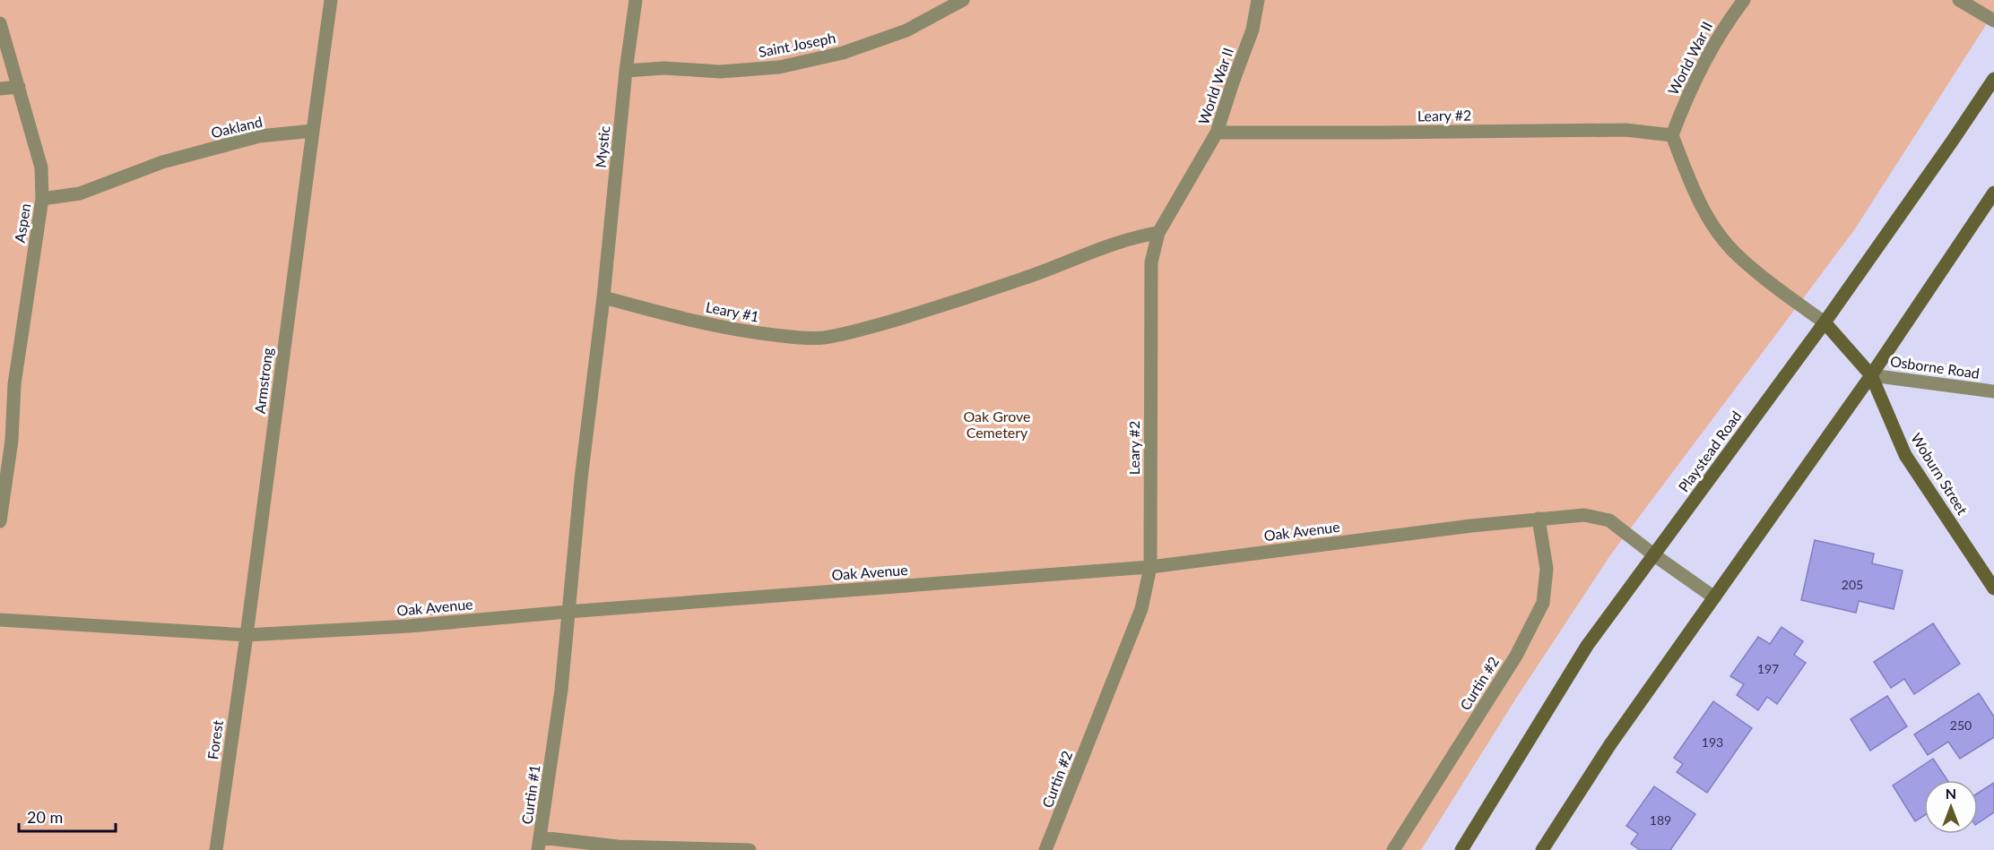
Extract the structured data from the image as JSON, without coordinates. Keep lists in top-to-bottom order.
{
  "streets": {
    "main road": ["Playstead Road", "Woburn Street"],
    "street": [
      "Saint Joseph",
      "World War II",
      "Leary #2",
      "Oakland",
      "Mystic",
      "Aspen",
      "Leary #1",
      "Osborne Road",
      "Armstrong",
      "Oak Avenue",
      "Curtin #2",
      "Forest",
      "Curtin #1"
    ]
  },
  "crossings": [
    ["Saint Joseph", "Mystic"],
    ["World War II", "Leary #2"],
    ["World War II", "Leary #1"],
    ["Leary #2", "Leary #1"],
    ["Leary #2", "Oak Avenue"],
    ["Leary #2", "Curtin #2"],
    ["Oakland", "Aspen"],
    ["Oakland", "Armstrong"],
    ["Mystic", "Leary #1"],
    ["Osborne Road", "Woburn Street"],
    ["Armstrong", "Oak Avenue"],
    ["Armstrong", "Forest"],
    ["Playstead Road", "Woburn Street"],
    ["Playstead Road", "Oak Avenue"],
    ["Oak Avenue", "Curtin #2"],
    ["Oak Avenue", "Forest"],
    ["Oak Avenue", "Curtin #1"]
  ],
  "parks": ["Oak Grove Cemetery"],
  "house_numbers": [
    "205",
    "197",
    "250",
    "193",
    "189"
  ],
  "scale_bar": "20 m",
  "north": "top"
}
